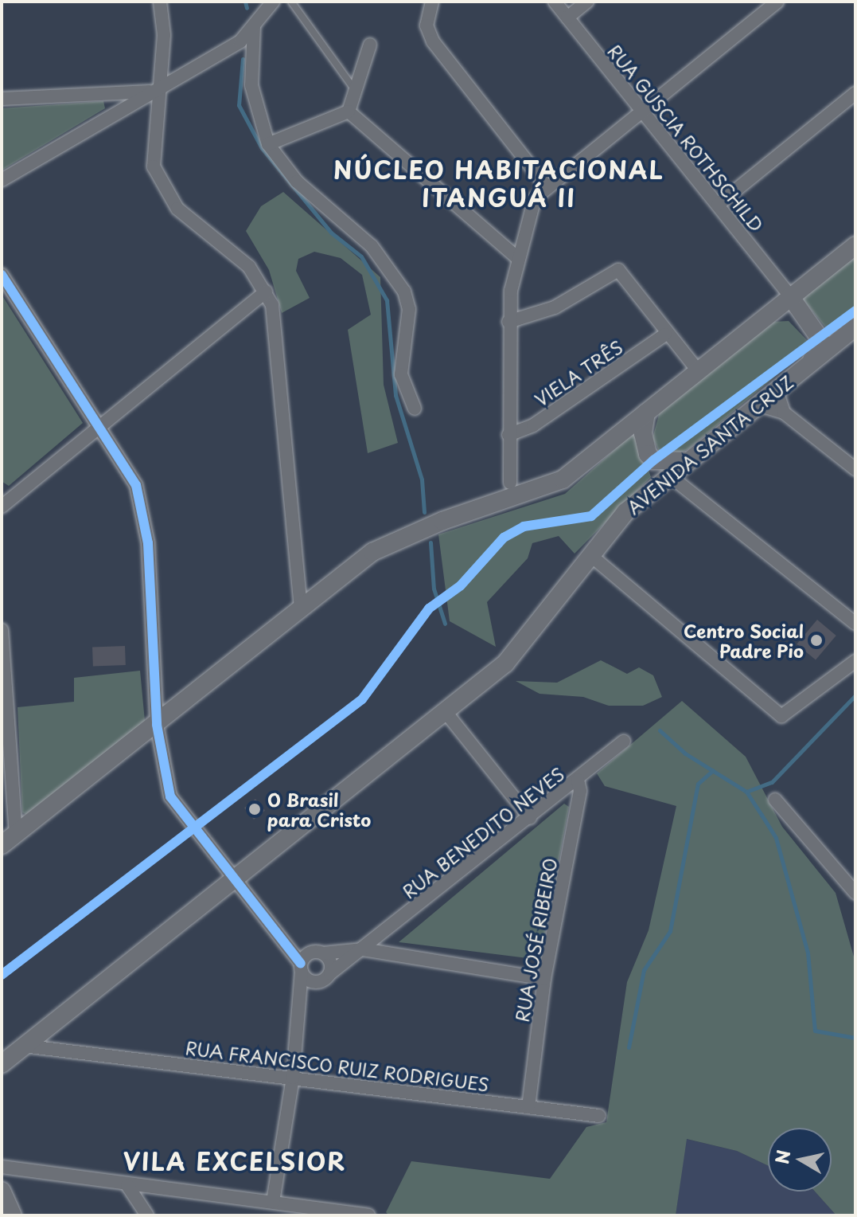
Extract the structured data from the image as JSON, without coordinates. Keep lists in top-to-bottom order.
{
  "streets": {
    "main road": ["AVENIDA SANTA CRUZ"],
    "street": [
      "RUA GUSCIA ROTHSCHILD",
      "VIELA TRÊS",
      "RUA BENEDITO NEVES",
      "RUA JOSÉ RIBEIRO",
      "RUA FRANCISCO RUIZ RODRIGUES"
    ]
  },
  "crossings": [
    ["AVENIDA SANTA CRUZ", "RUA FRANCISCO RUIZ RODRIGUES"],
    ["RUA BENEDITO NEVES", "RUA JOSÉ RIBEIRO"],
    ["RUA JOSÉ RIBEIRO", "RUA FRANCISCO RUIZ RODRIGUES"]
  ],
  "districts": ["NÚCLEO HABITACIONAL ITANGUÁ II", "VILA EXCELSIOR"],
  "places": ["Centro Social Padre Pio", "O Brasil para Cristo"],
  "north": "left"
}
